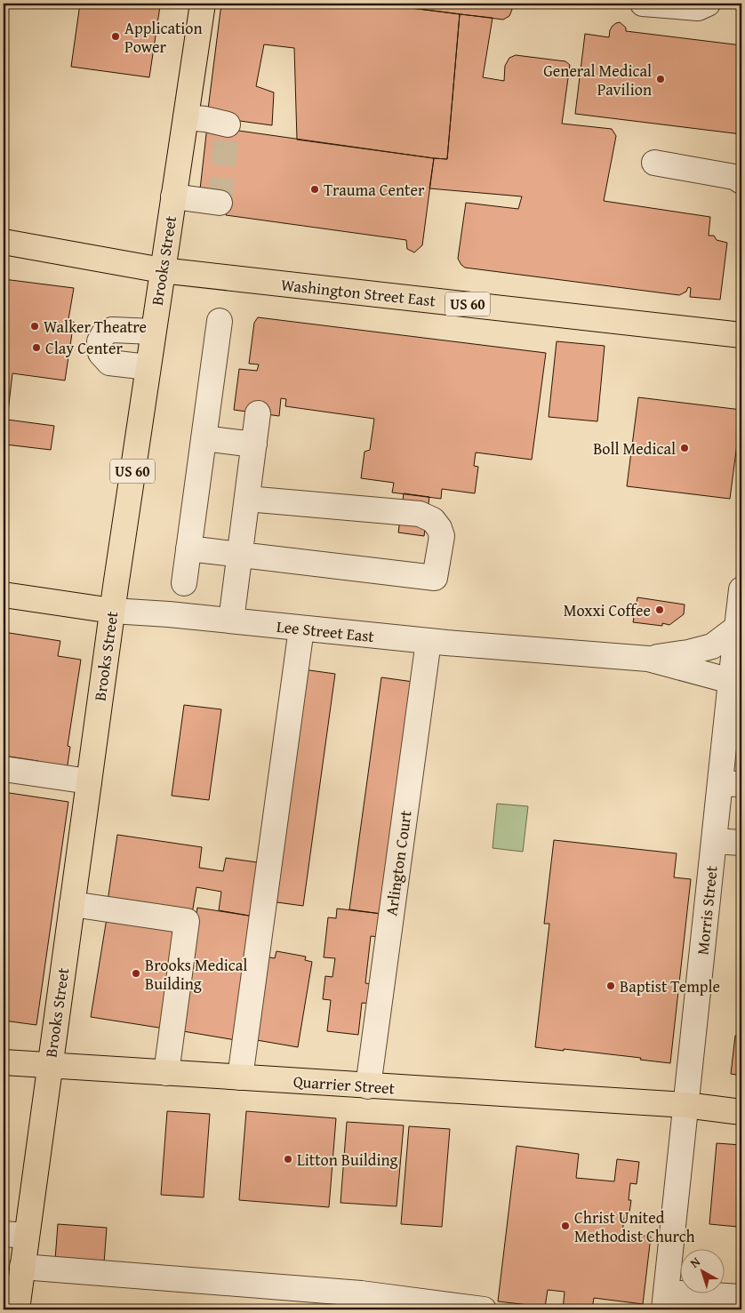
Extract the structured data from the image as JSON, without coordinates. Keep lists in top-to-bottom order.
{
  "streets": {
    "main road": [
      "Brooks Street",
      "Washington Street East",
      "US 60",
      "Lee Street East",
      "Quarrier Street"
    ],
    "street": ["Arlington Court", "Morris Street"]
  },
  "crossings": [
    ["Brooks Street", "Washington Street East"],
    ["Brooks Street", "Lee Street East"],
    ["Brooks Street", "Quarrier Street"],
    ["Lee Street East", "Arlington Court"],
    ["Lee Street East", "Morris Street"],
    ["Arlington Court", "Quarrier Street"],
    ["Morris Street", "Quarrier Street"]
  ],
  "places": [
    "Application Power",
    "General Medical Pavilion",
    "Trauma Center",
    "Walker Theatre",
    "Clay Center",
    "Boll Medical",
    "Moxxi Coffee",
    "Brooks Medical Building",
    "Baptist Temple",
    "Litton Building",
    "Christ United Methodist Church"
  ],
  "north": "top left"
}
